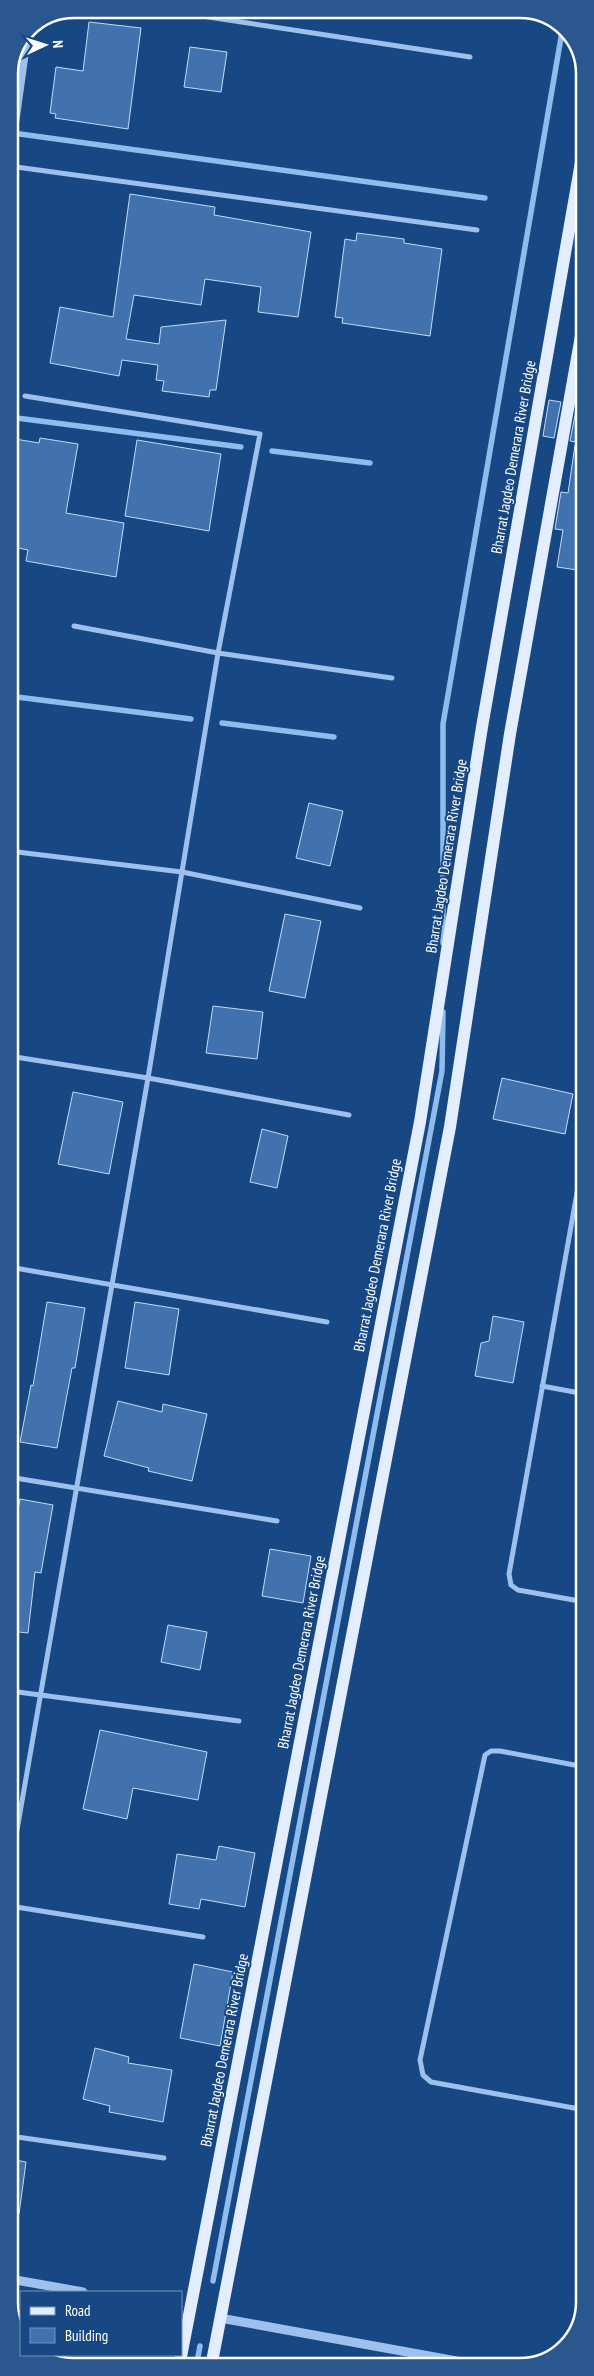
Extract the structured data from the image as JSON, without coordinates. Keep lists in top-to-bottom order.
{
  "streets": {
    "main road": ["Bharrat Jagdeo Demerara River Bridge"]
  },
  "legend": ["Road", "Building"],
  "north": "right"
}
